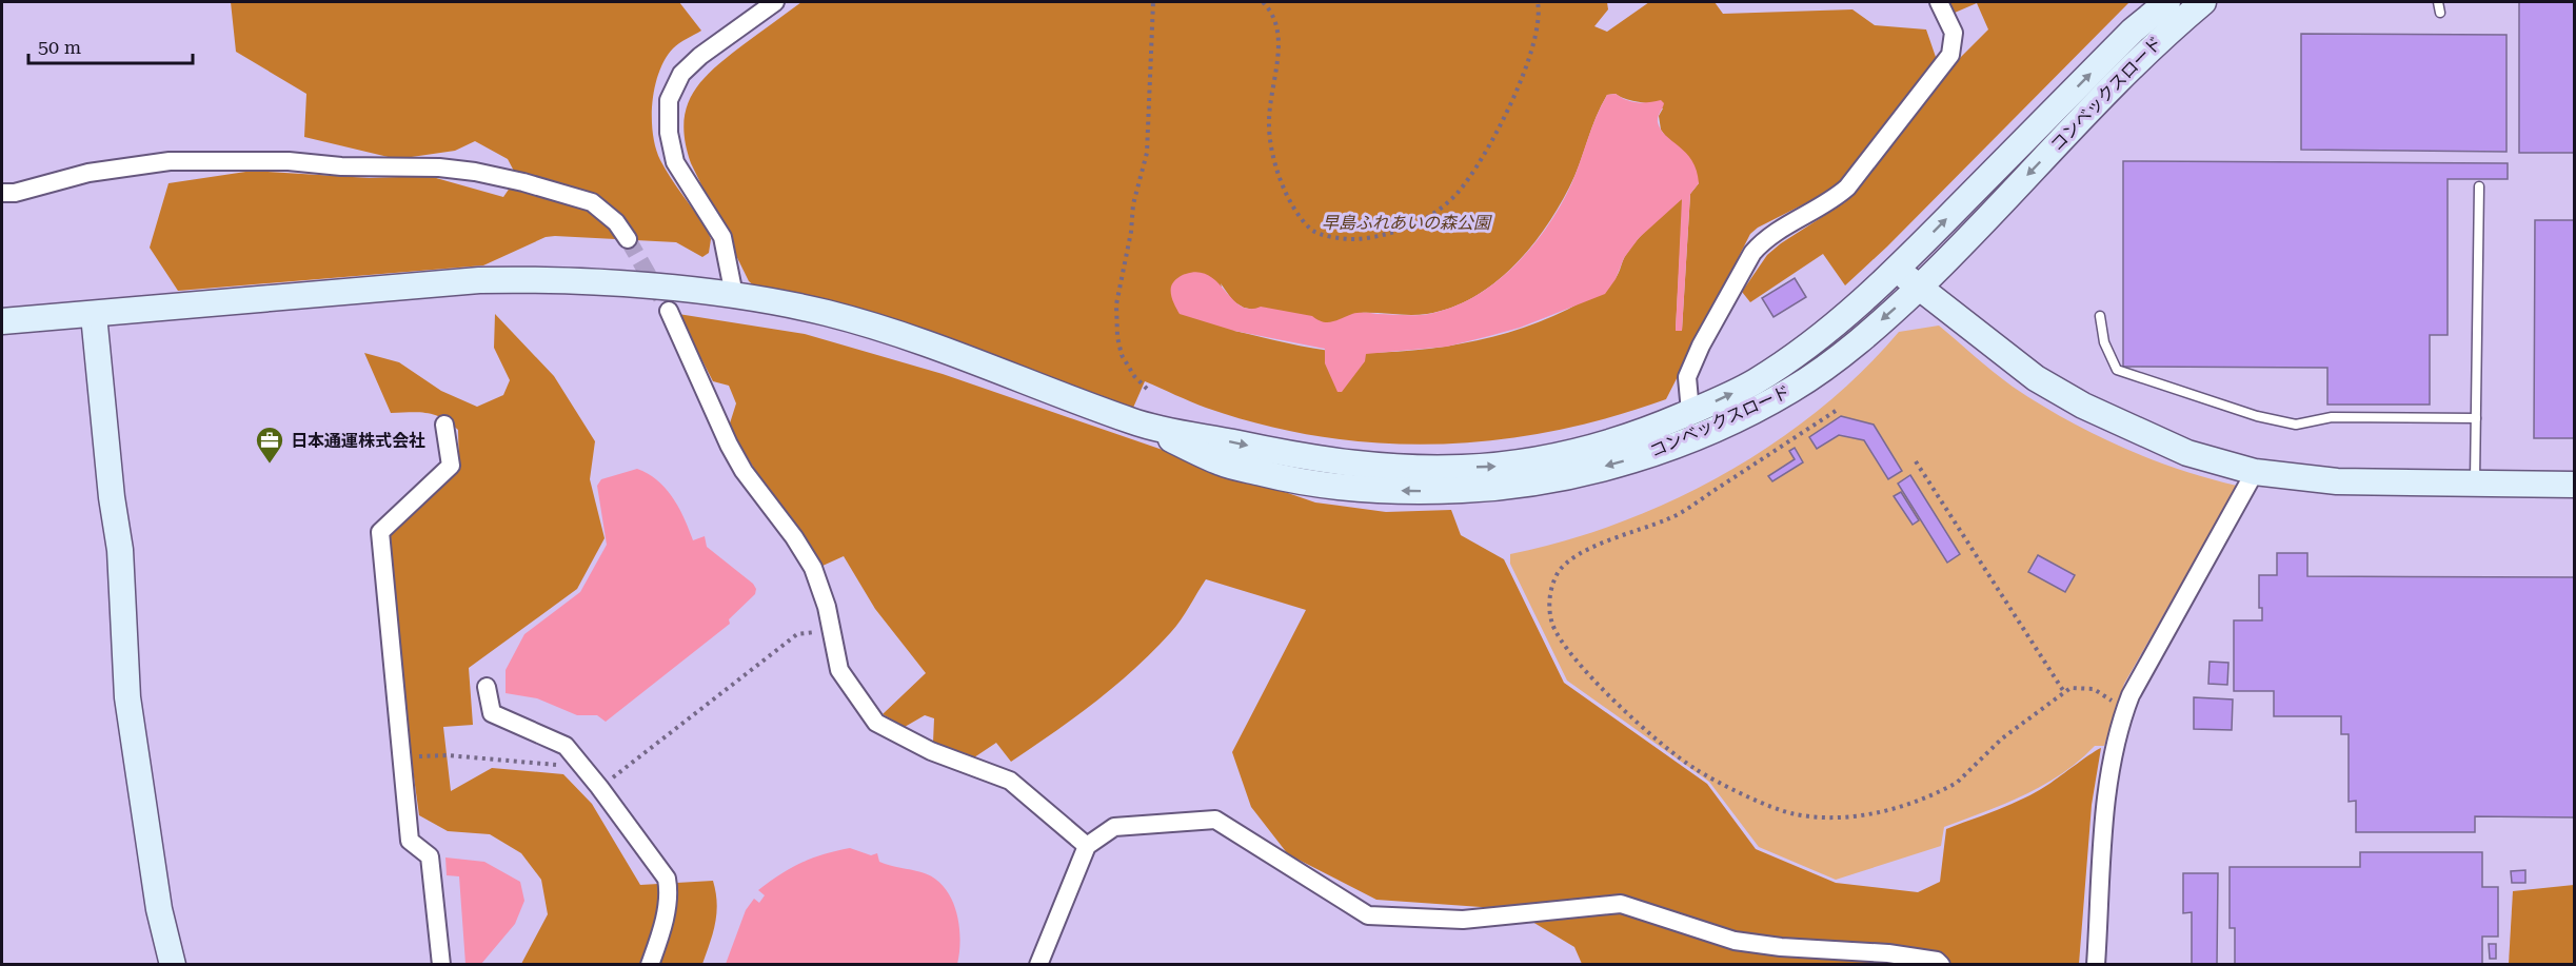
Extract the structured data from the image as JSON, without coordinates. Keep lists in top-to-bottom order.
{
  "streets": {
    "street": ["コンベックスロード"]
  },
  "parks": ["早島ふれあいの森公園"],
  "places": {
    "office": ["日本通運株式会社"]
  },
  "scale_bar": "50 m"
}
